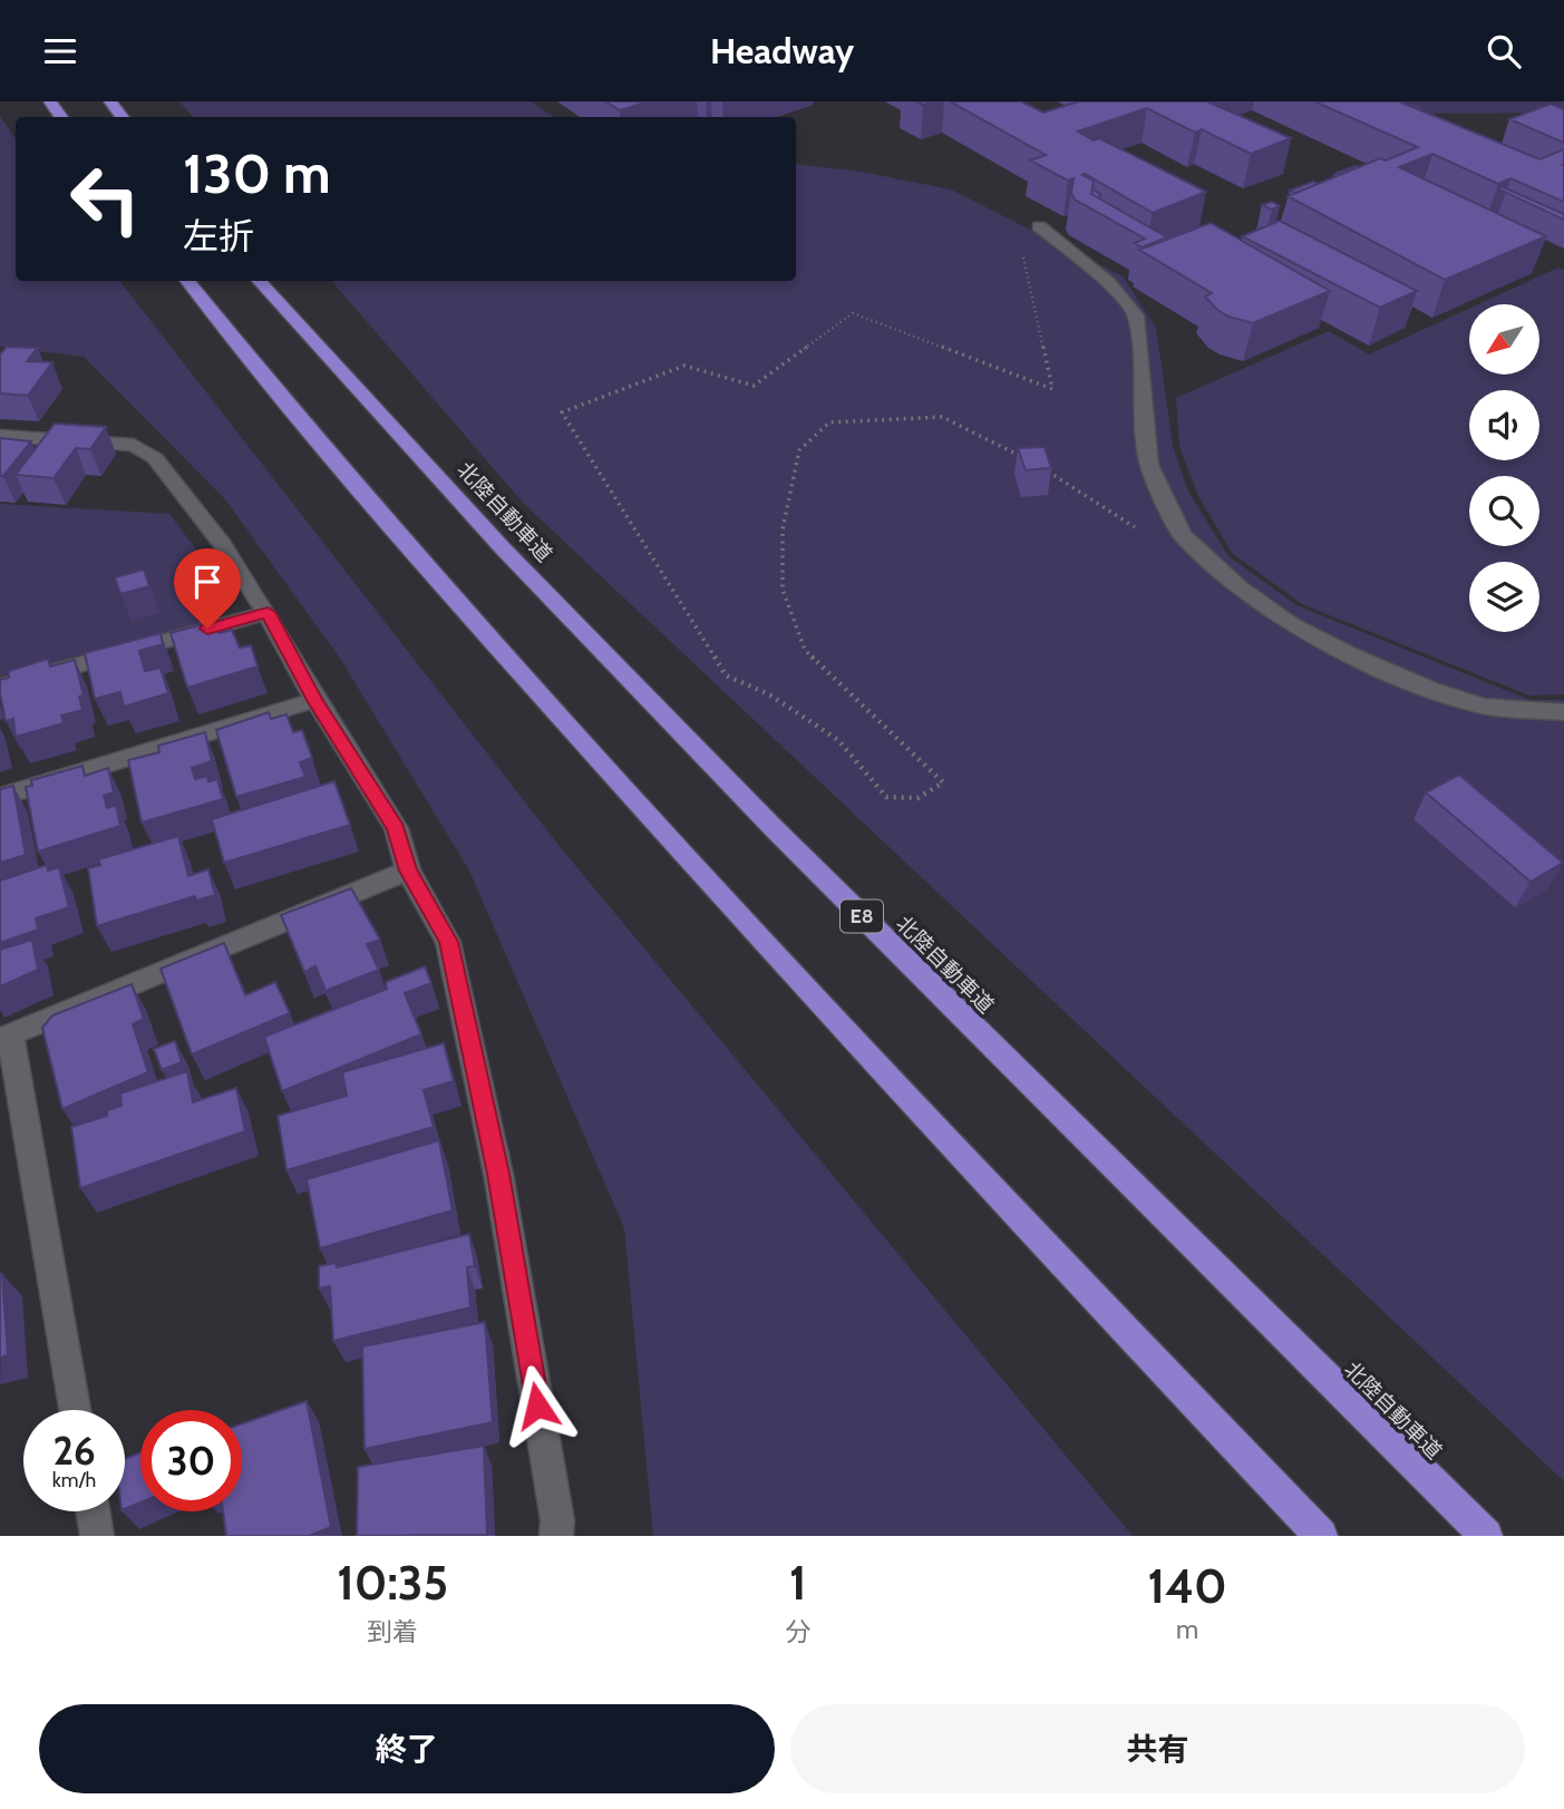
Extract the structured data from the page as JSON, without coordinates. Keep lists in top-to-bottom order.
{
  "streets": {
    "highway": ["北陸自動車道", "E8"]
  },
  "north": "bottom left",
  "page": {
    "header": "Headway",
    "turn": ["130 m", "左折"],
    "speed": "26 km/h",
    "limit": "30",
    "eta": [
      "10:35",
      "到着",
      "1",
      "分",
      "140",
      "m"
    ],
    "buttons": ["終了", "共有"]
  }
}
